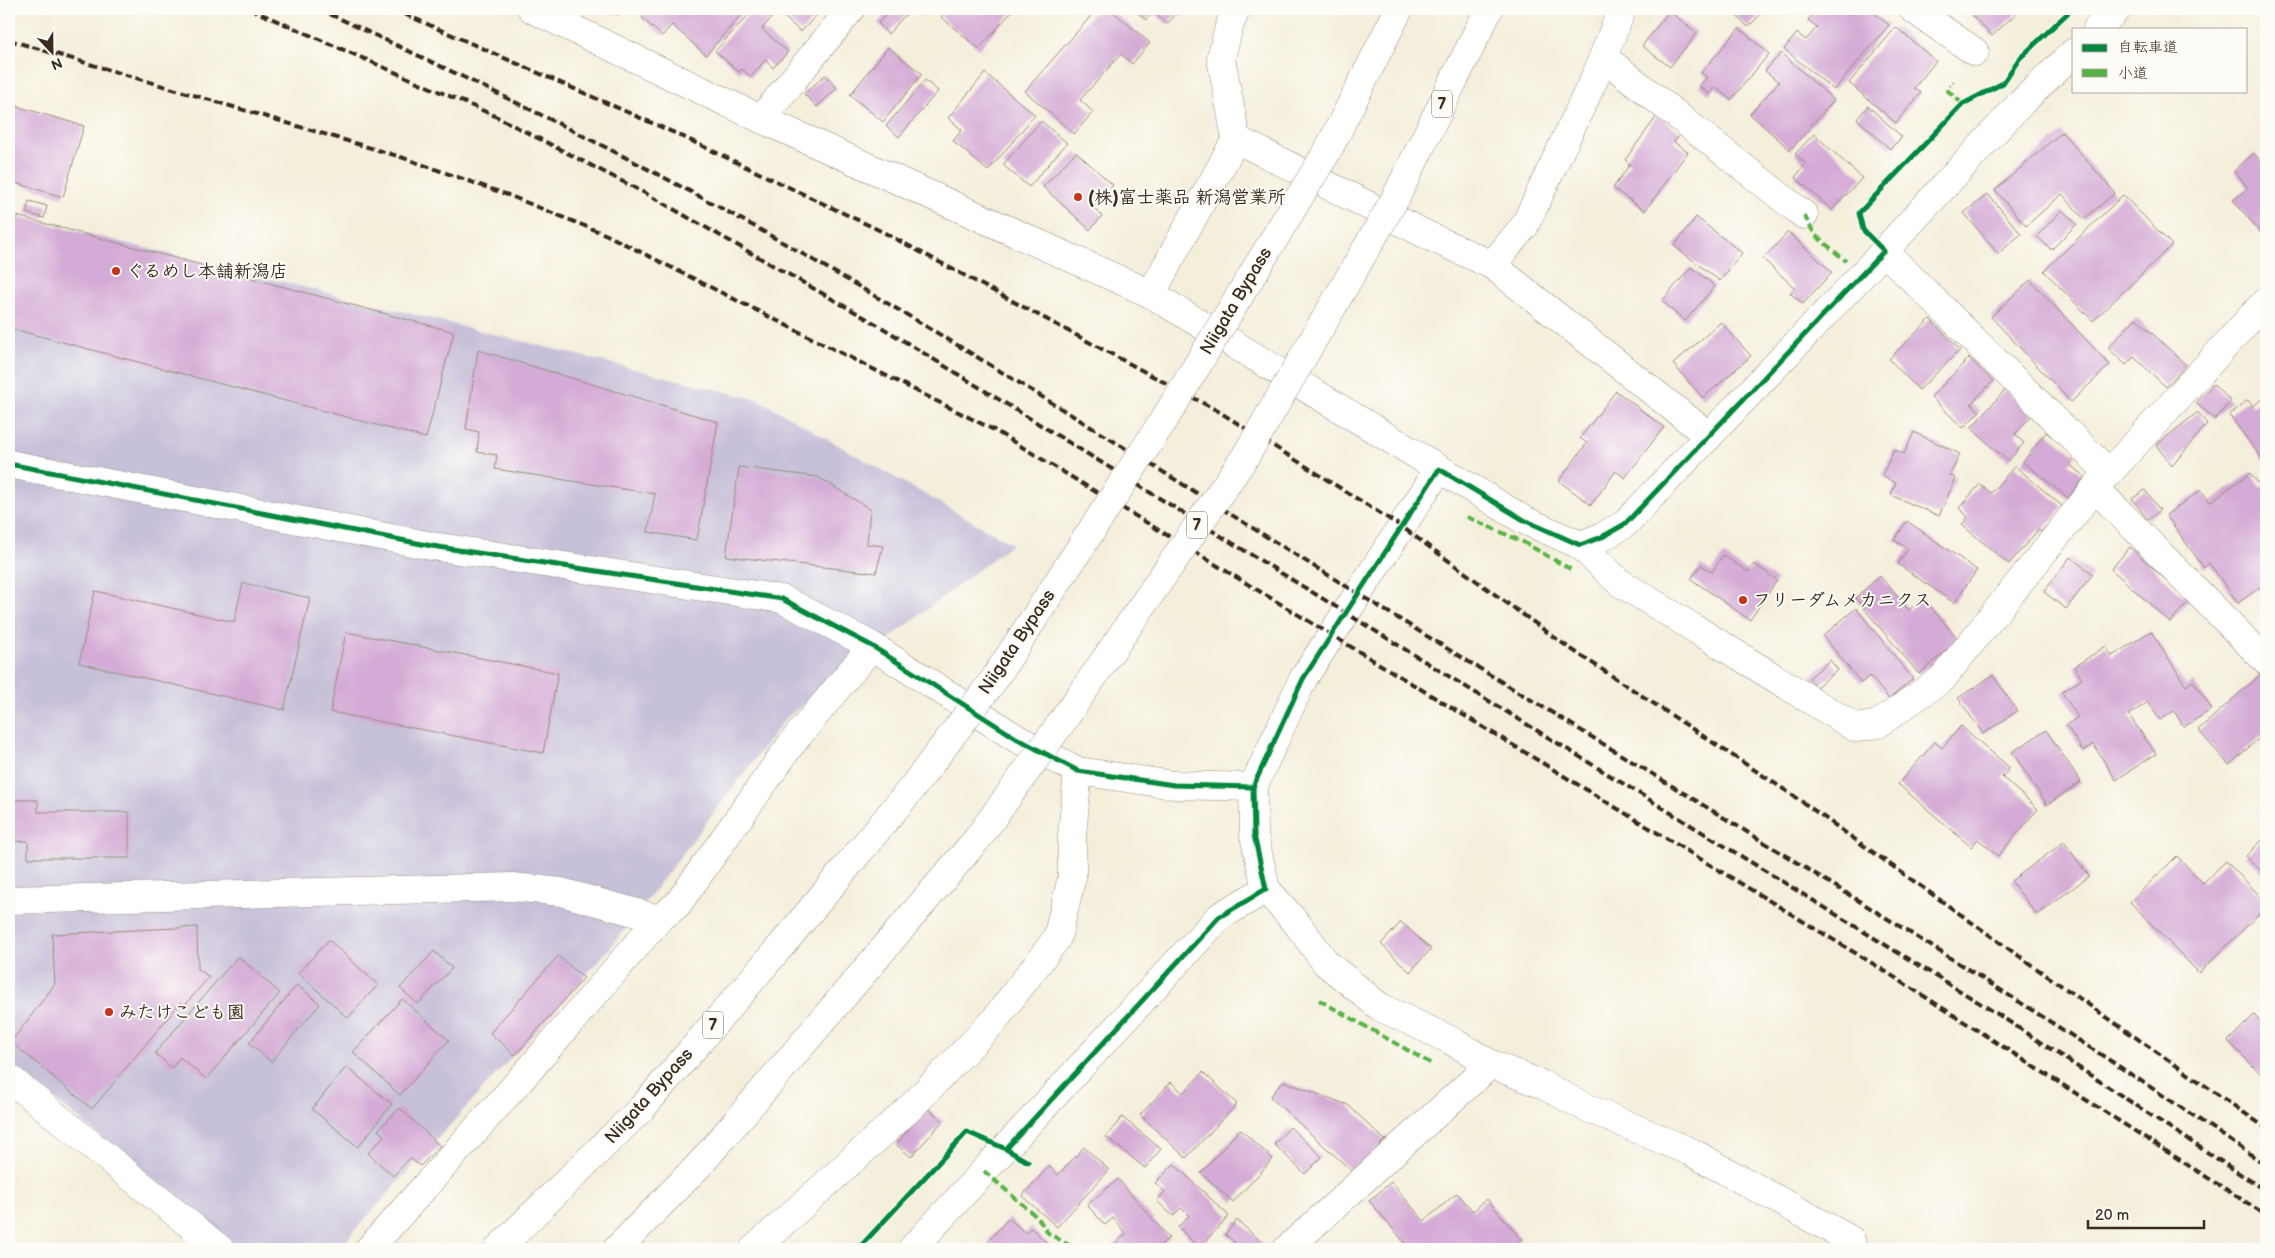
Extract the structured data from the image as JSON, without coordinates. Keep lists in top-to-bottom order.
{
  "streets": {
    "main road": ["7", "Niigata Bypass"]
  },
  "places": [
    "(株)富士薬品 新潟営業所",
    "ぐるめし本舗新潟店",
    "フリーダムメカニクス",
    "みたけこども園"
  ],
  "legend": ["自転車道", "小道"],
  "scale_bar": "20 m",
  "north": "bottom"
}
